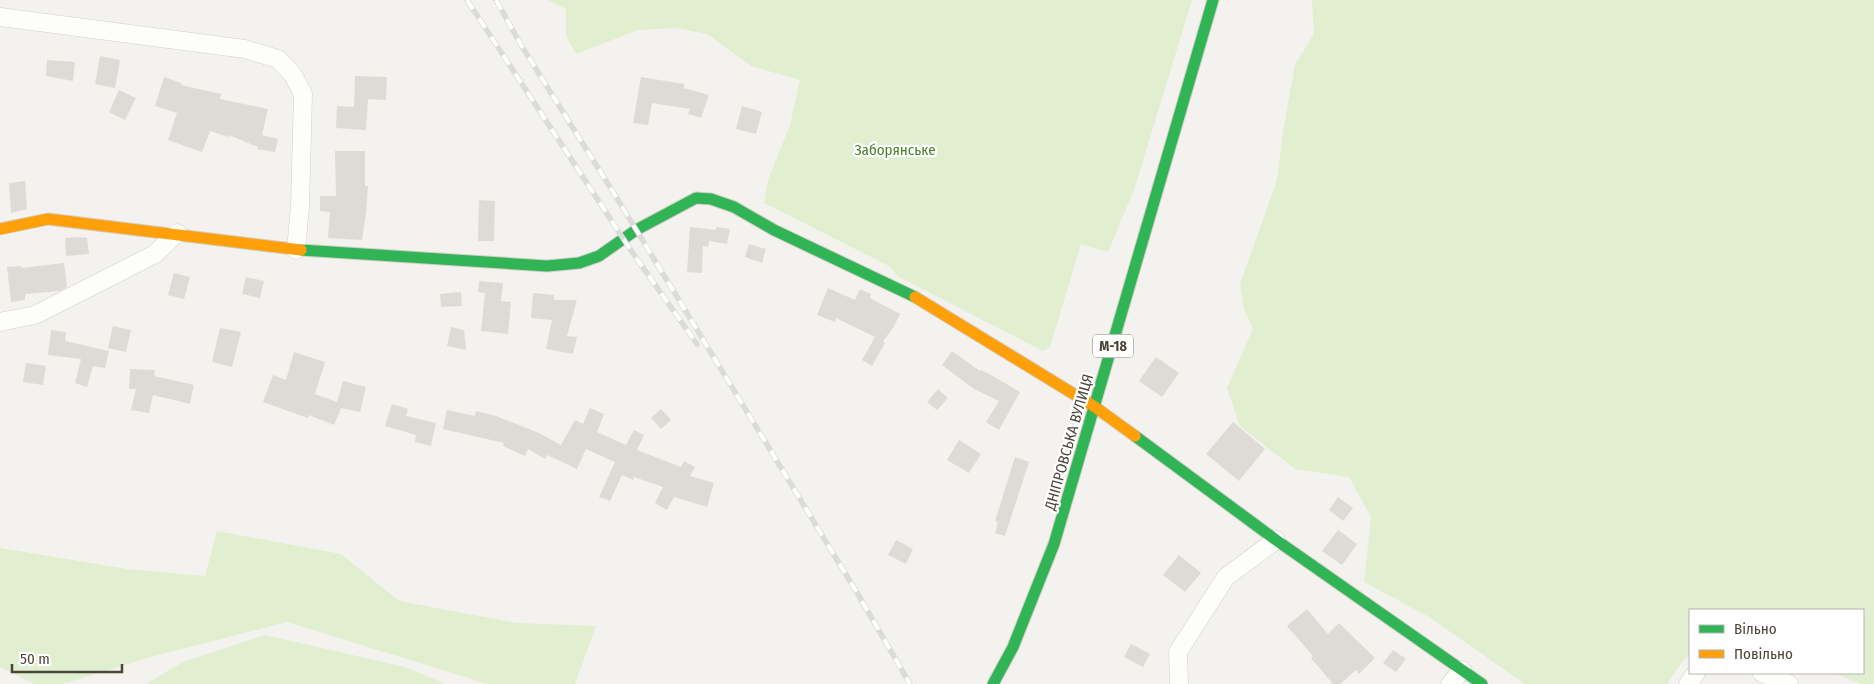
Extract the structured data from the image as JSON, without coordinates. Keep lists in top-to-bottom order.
{
  "streets": {
    "main road": ["М-18", "ДНІПРОВСЬКА ВУЛИЦЯ"]
  },
  "parks": ["Заборянське"],
  "legend": ["Вільно", "Повільно"],
  "scale_bar": "50 m"
}
